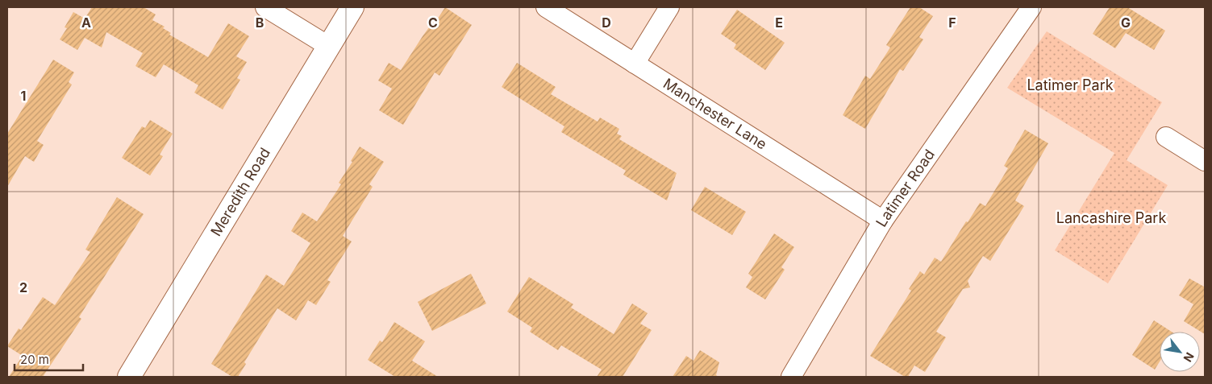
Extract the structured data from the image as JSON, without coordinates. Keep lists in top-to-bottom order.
{
  "streets": {
    "street": ["Manchester Lane", "Latimer Road", "Meredith Road"]
  },
  "crossings": [
    ["Manchester Lane", "Latimer Road"]
  ],
  "parks": ["Latimer Park", "Lancashire Park"],
  "scale_bar": "20 m",
  "north": "bottom right",
  "grid": {
    "columns": [
      "A",
      "B",
      "C",
      "D",
      "E",
      "F",
      "G"
    ],
    "rows": ["1", "2"]
  }
}
